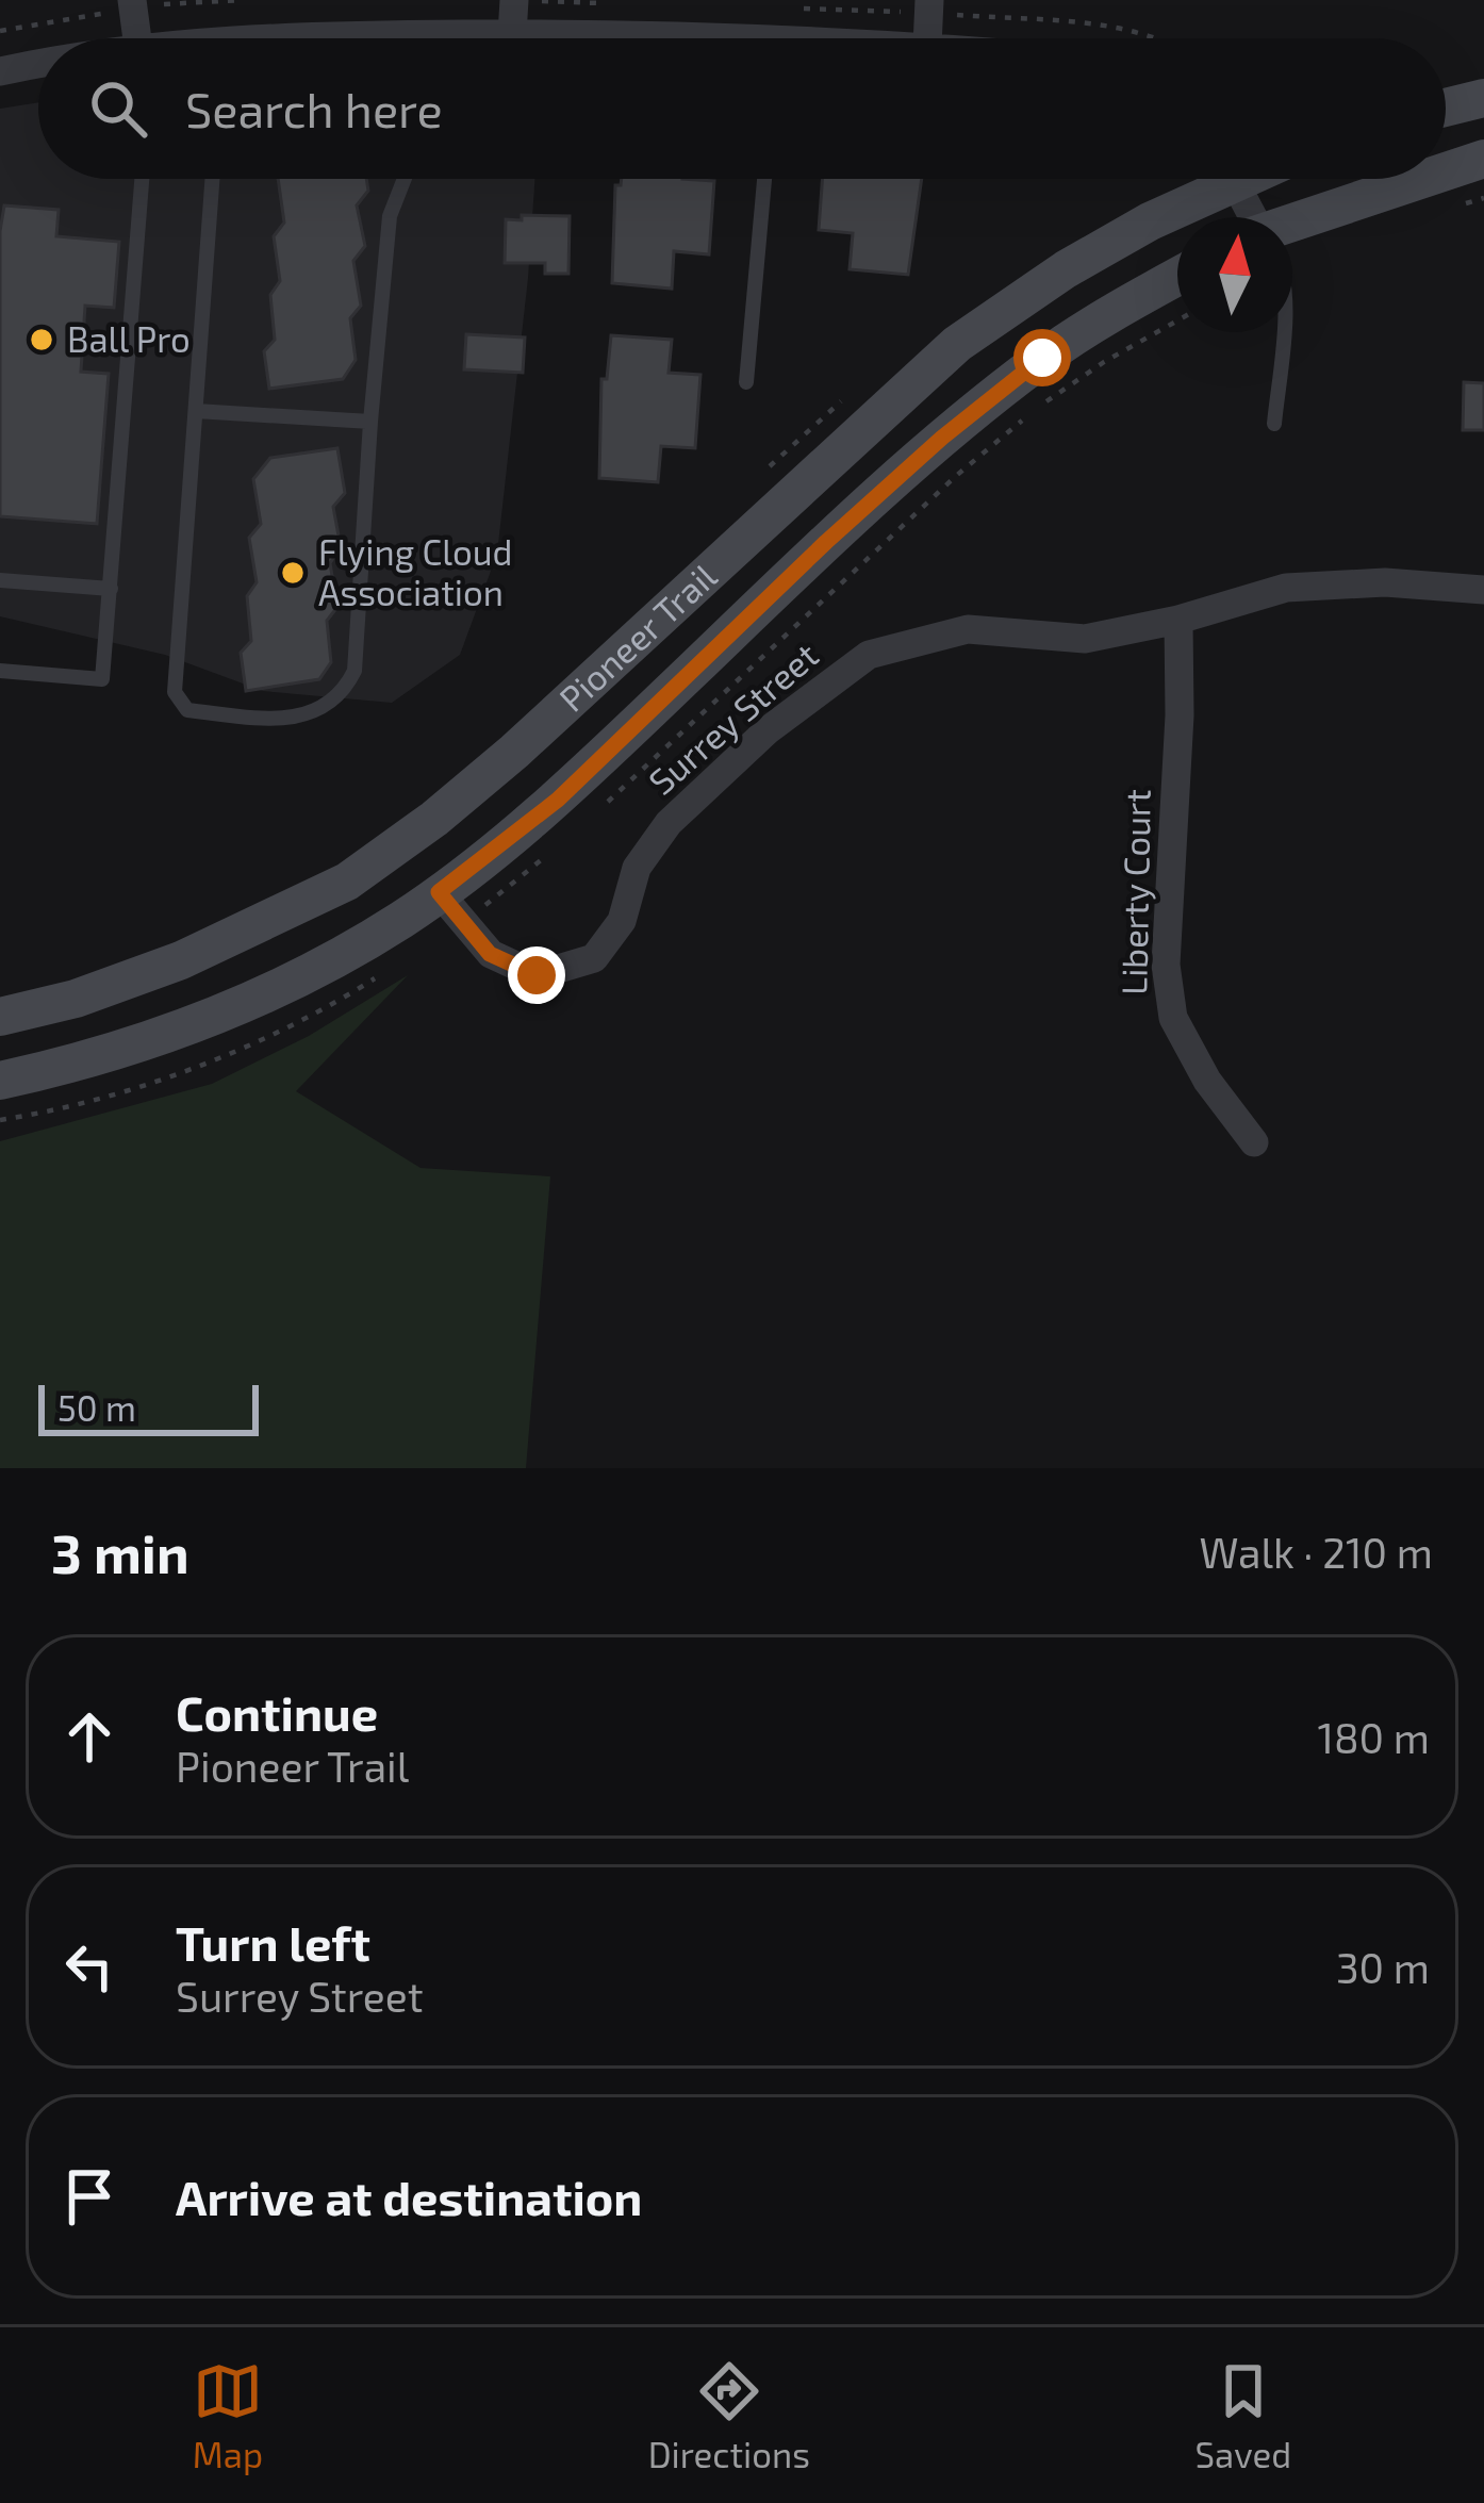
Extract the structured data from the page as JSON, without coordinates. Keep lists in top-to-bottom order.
{
  "streets": {
    "main road": ["Pioneer Trail"],
    "street": ["Surrey Street", "Liberty Court"]
  },
  "crossings": [
    ["Pioneer Trail", "Surrey Street"],
    ["Surrey Street", "Liberty Court"]
  ],
  "places": ["Ball Pro", "Flying Cloud Association"],
  "scale_bar": "50 m",
  "north": "top",
  "page": {
    "search": "Search here",
    "scale": "50 m",
    "heading": ["3 min", "Walk · 210 m"],
    "list": [
      ["Continue", "Pioneer Trail", "180 m"],
      ["Turn left", "Surrey Street", "30 m"],
      "Arrive at destination"
    ],
    "nav": ["Map", "Directions", "Saved"]
  }
}
